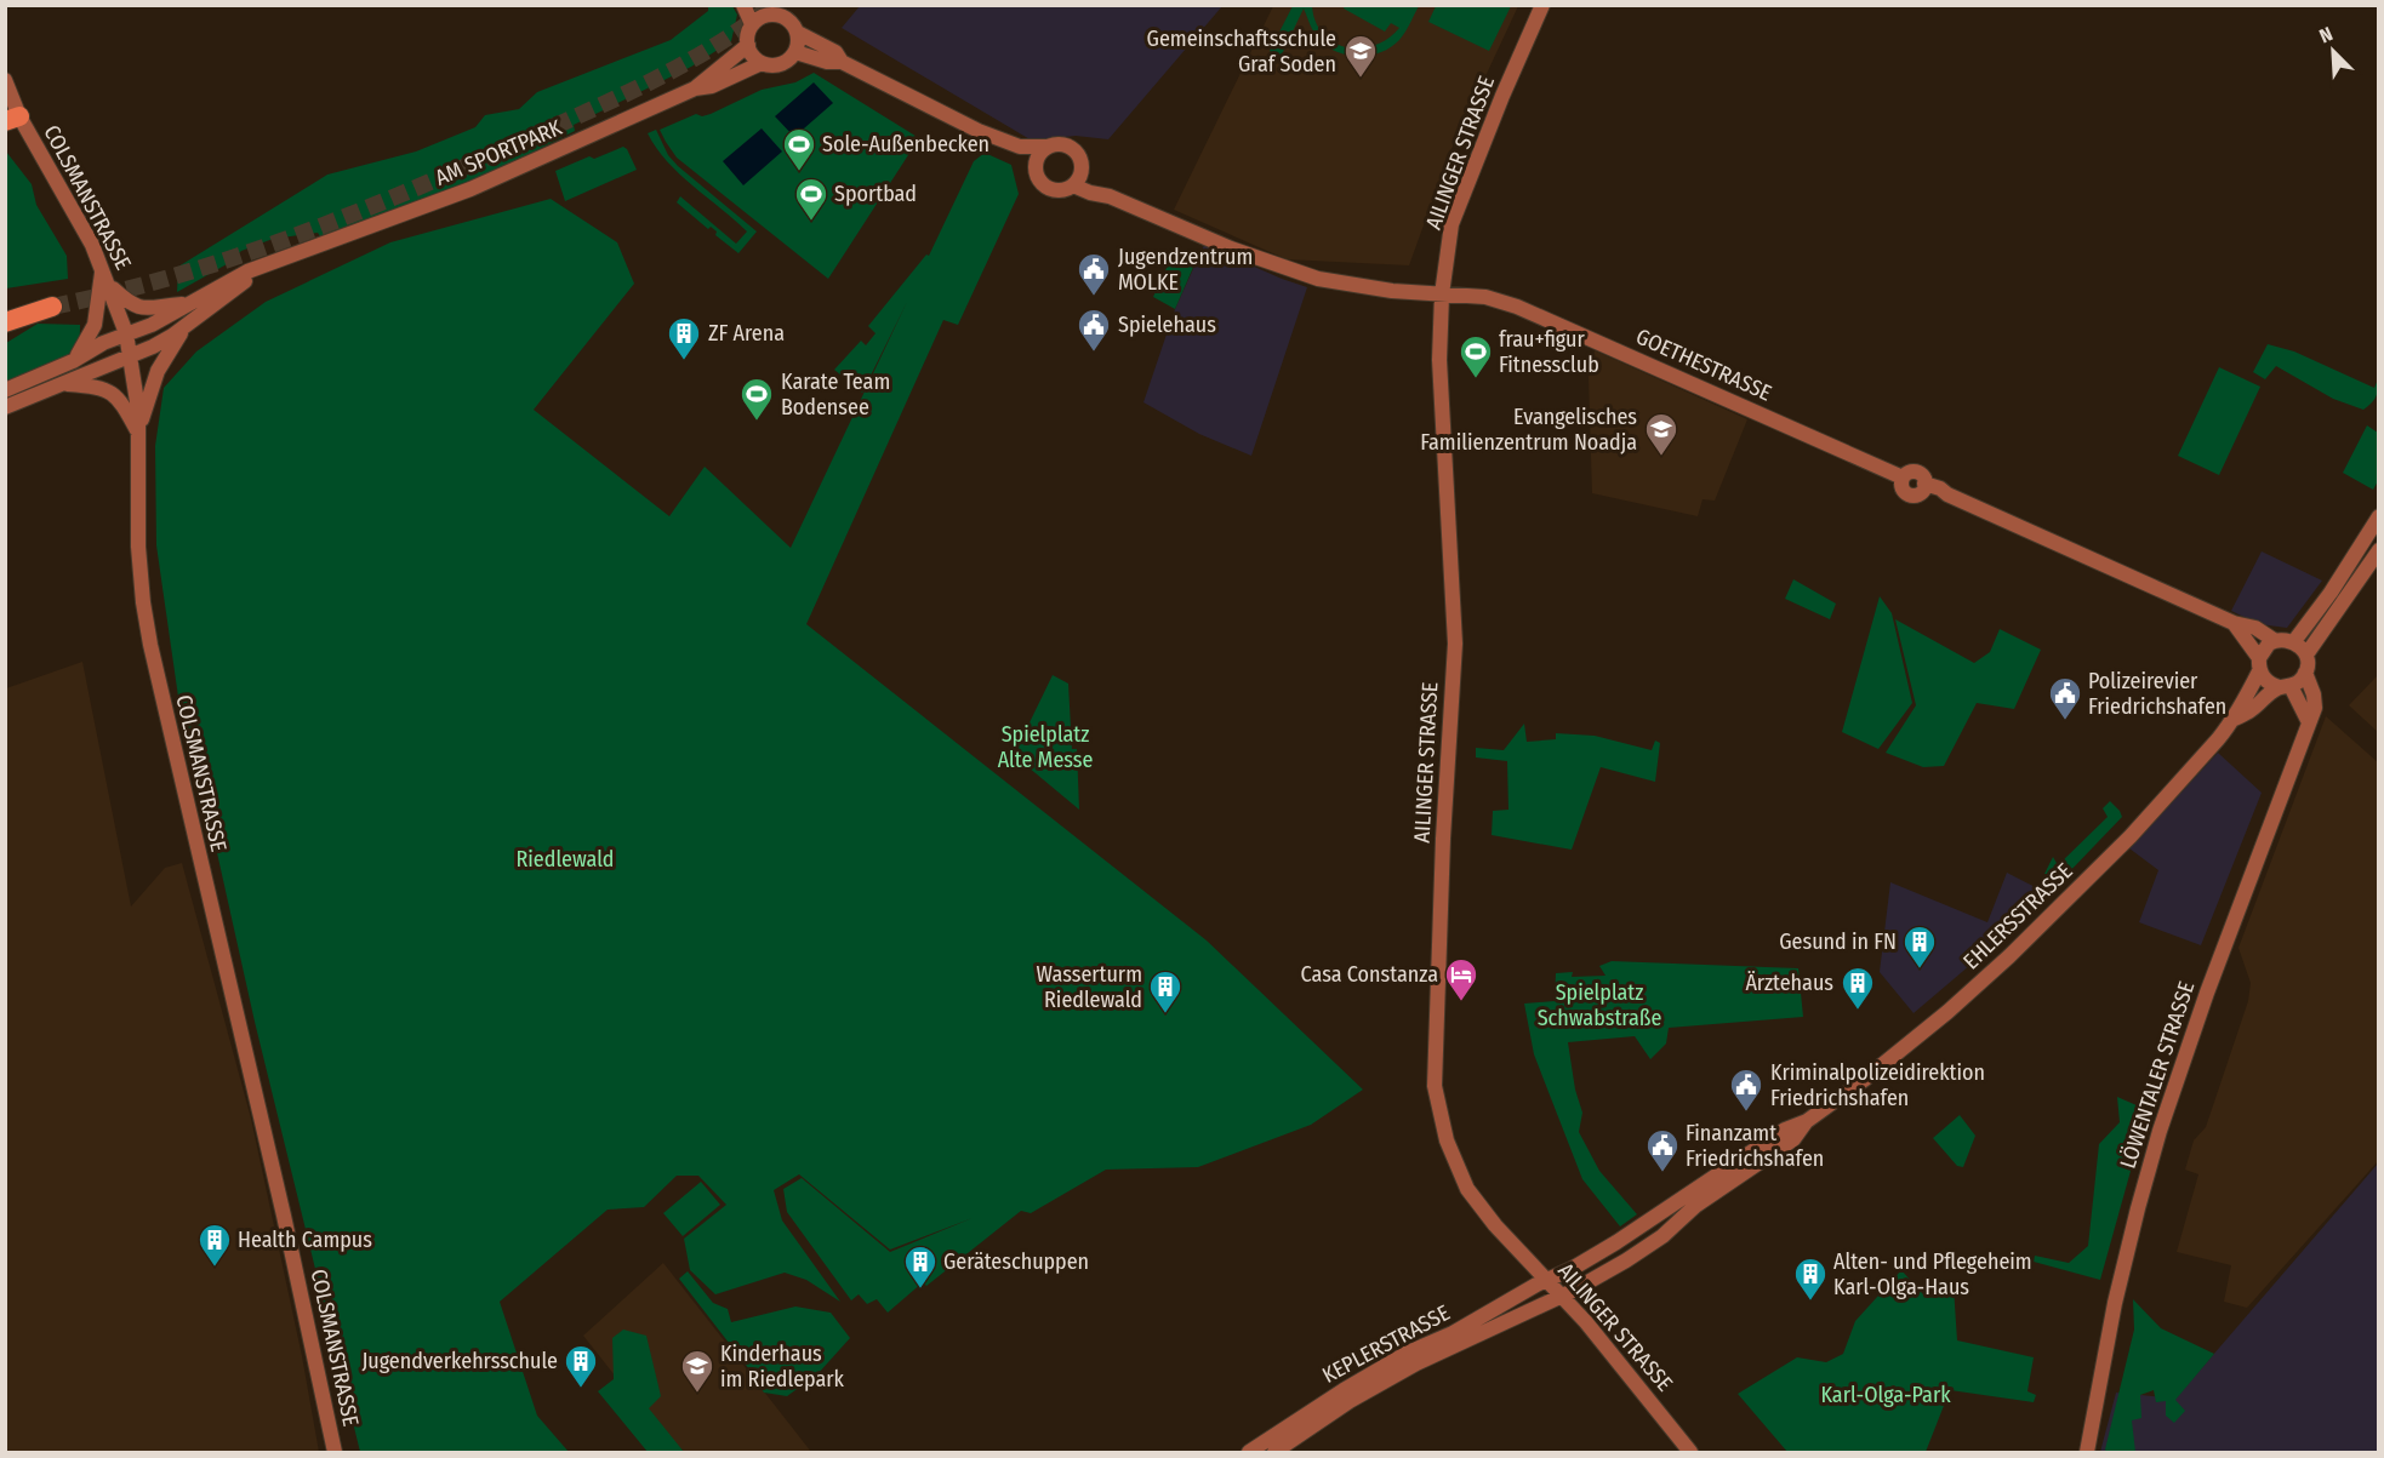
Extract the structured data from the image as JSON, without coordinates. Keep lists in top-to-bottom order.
{
  "streets": {
    "street": [
      "AM SPORTPARK",
      "AILINGER STRASSE",
      "COLSMANSTRASSE",
      "GOETHESTRASSE",
      "EHLERSSTRASSE",
      "LÖWENTALER STRASSE",
      "KEPLERSTRASSE"
    ]
  },
  "crossings": [
    ["AM SPORTPARK", "COLSMANSTRASSE"],
    ["AILINGER STRASSE", "GOETHESTRASSE"],
    ["AILINGER STRASSE", "EHLERSSTRASSE"],
    ["AILINGER STRASSE", "KEPLERSTRASSE"],
    ["EHLERSSTRASSE", "LÖWENTALER STRASSE"],
    ["EHLERSSTRASSE", "KEPLERSTRASSE"]
  ],
  "parks": [
    "Spielplatz Alte Messe",
    "Riedlewald",
    "Spielplatz Schwabstraße",
    "Karl-Olga-Park"
  ],
  "places": {
    "school or university": ["Gemeinschaftsschule Graf Soden", "Evangelisches Familienzentrum Noadja", "Kinderhaus im Riedlepark"],
    "sports": [
      "Sole-Außenbecken",
      "Sportbad",
      "frau+figur Fitnessclub",
      "Karate Team Bodensee"
    ],
    "public building": [
      "Jugendzentrum MOLKE",
      "Spielehaus",
      "Polizeirevier Friedrichshafen",
      "Kriminalpolizeidirektion Friedrichshafen",
      "Finanzamt Friedrichshafen"
    ],
    "building": [
      "ZF Arena",
      "Gesund in FN",
      "Ärztehaus",
      "Wasserturm Riedlewald",
      "Health Campus",
      "Geräteschuppen",
      "Alten- und Pflegeheim Karl-Olga-Haus",
      "Jugendverkehrsschule"
    ],
    "hotel": ["Casa Constanza"]
  },
  "north": "top left"
}
